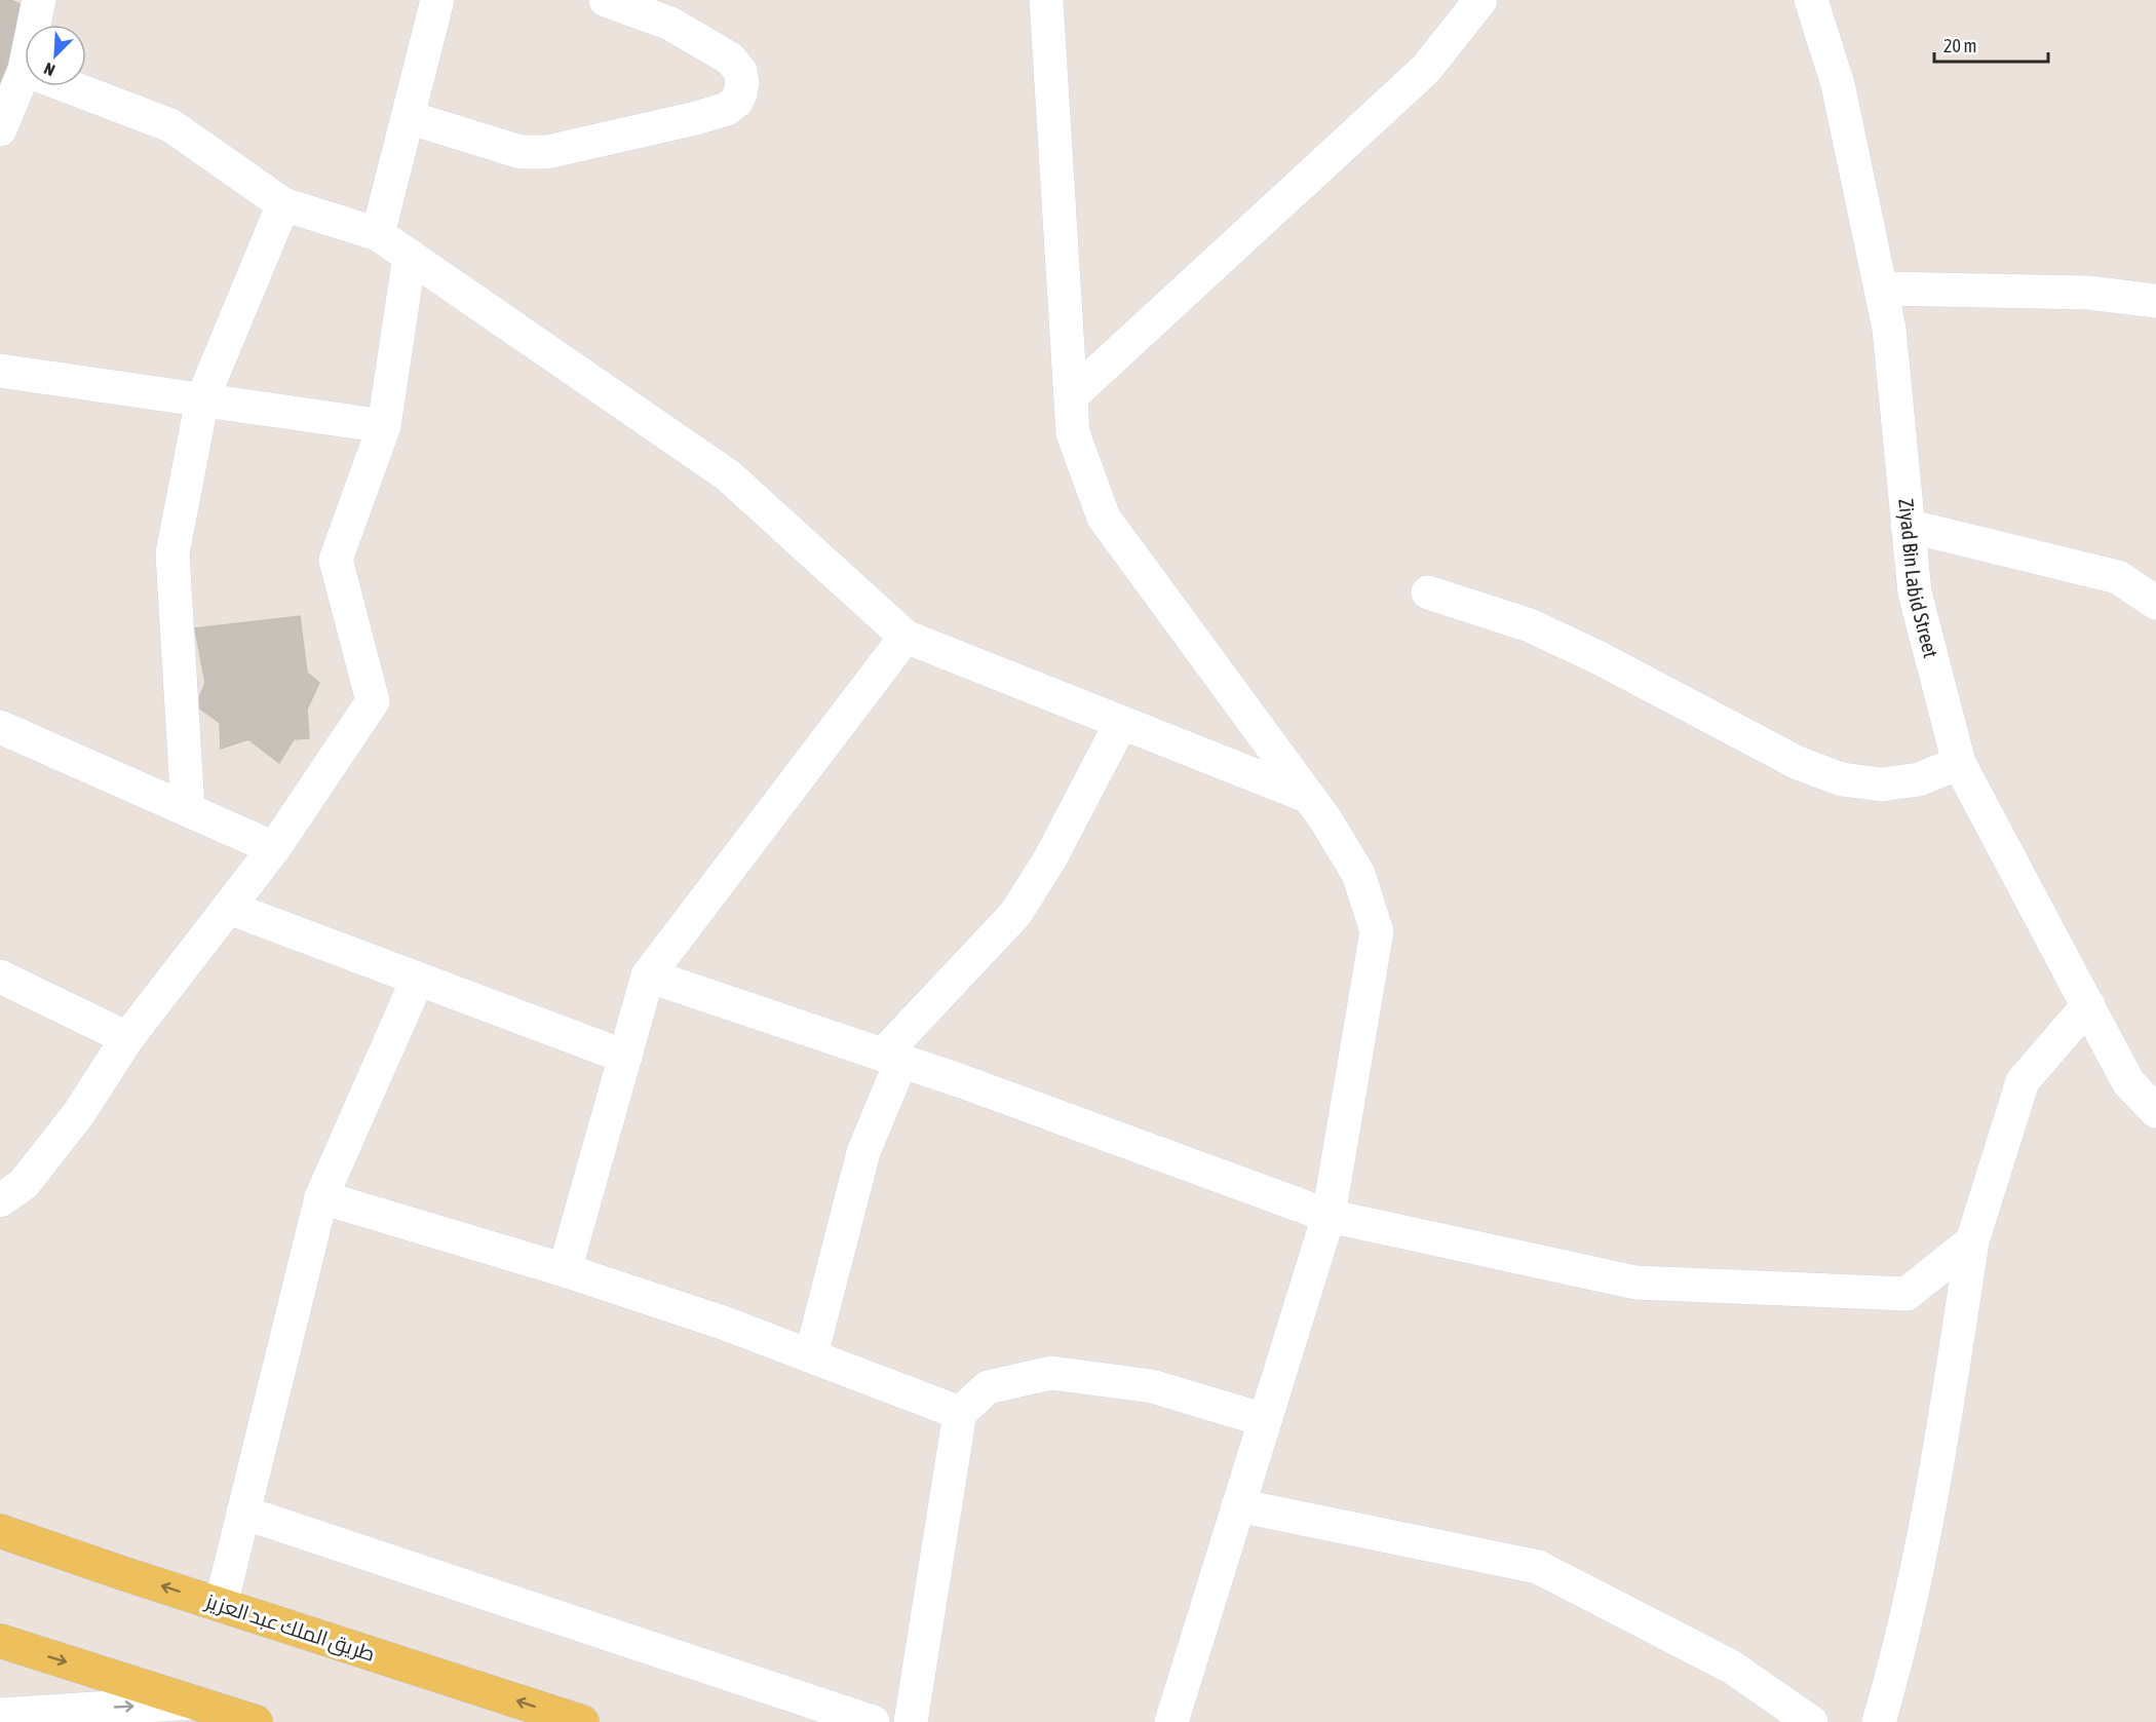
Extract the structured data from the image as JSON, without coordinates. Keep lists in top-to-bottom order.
{
  "streets": {
    "main road": ["طريق الملك عبد العزيز"],
    "street": ["Ziyad Bin Labid Street"]
  },
  "scale_bar": "20 m",
  "north": "bottom left"
}
